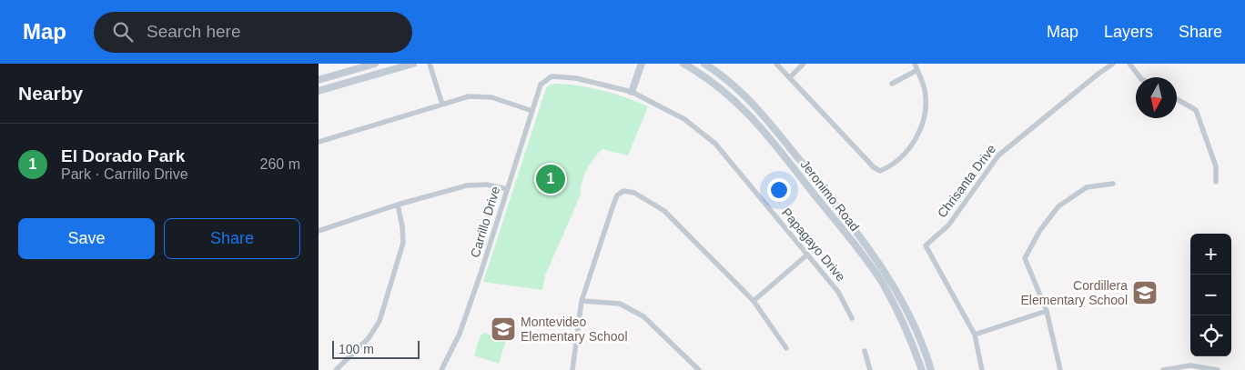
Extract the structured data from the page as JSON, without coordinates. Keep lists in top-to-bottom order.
{
  "streets": {
    "main road": ["Jeronimo Road"],
    "street": ["Chrisanta Drive", "Carrillo Drive", "Papagayo Drive"]
  },
  "crossings": [
    ["Carrillo Drive", "Papagayo Drive"]
  ],
  "places": {
    "school or university": ["Cordillera Elementary School", "Montevideo Elementary School"]
  },
  "scale_bar": "100 m",
  "north": "bottom",
  "page": {
    "header": "Map",
    "search": "Search here",
    "nav": ["Map", "Layers", "Share"],
    "heading": "Nearby",
    "list": [
      {
        "mark": "1",
        "name": "El Dorado Park",
        "note": "Park · Carrillo Drive",
        "value": "260 m"
      }
    ],
    "pins": "1",
    "buttons": ["Save", "Share"],
    "map_buttons": ["+", "−"],
    "scale": "100 m"
  }
}
